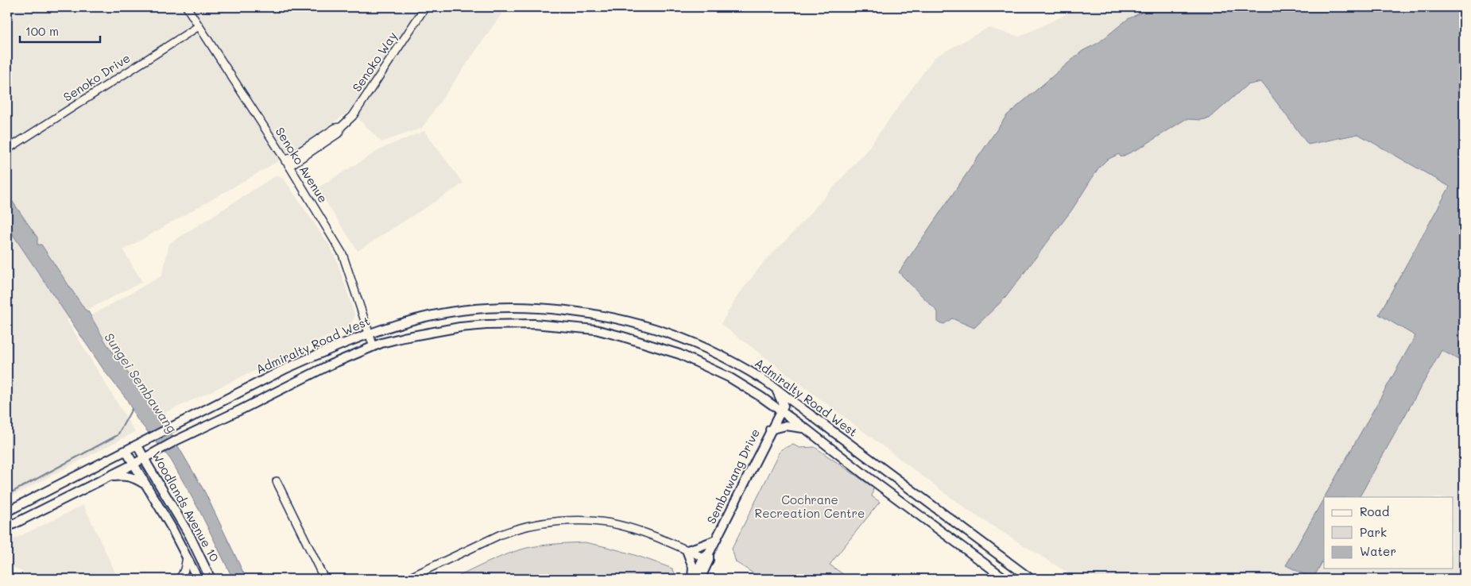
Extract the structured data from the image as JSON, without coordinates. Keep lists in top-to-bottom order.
{
  "streets": {
    "main road": ["Admiralty Road West", "Sembawang Drive", "Woodlands Avenue 10"],
    "street": ["Senoko Way", "Senoko Drive", "Senoko Avenue"]
  },
  "crossings": [
    ["Senoko Way", "Senoko Avenue"],
    ["Senoko Drive", "Senoko Avenue"],
    ["Senoko Avenue", "Admiralty Road West"],
    ["Admiralty Road West", "Sembawang Drive"],
    ["Admiralty Road West", "Woodlands Avenue 10"]
  ],
  "water": ["Sungei Sembawang"],
  "parks": ["Cochrane Recreation Centre"],
  "legend": ["Road", "Park", "Water"],
  "scale_bar": "100 m"
}
